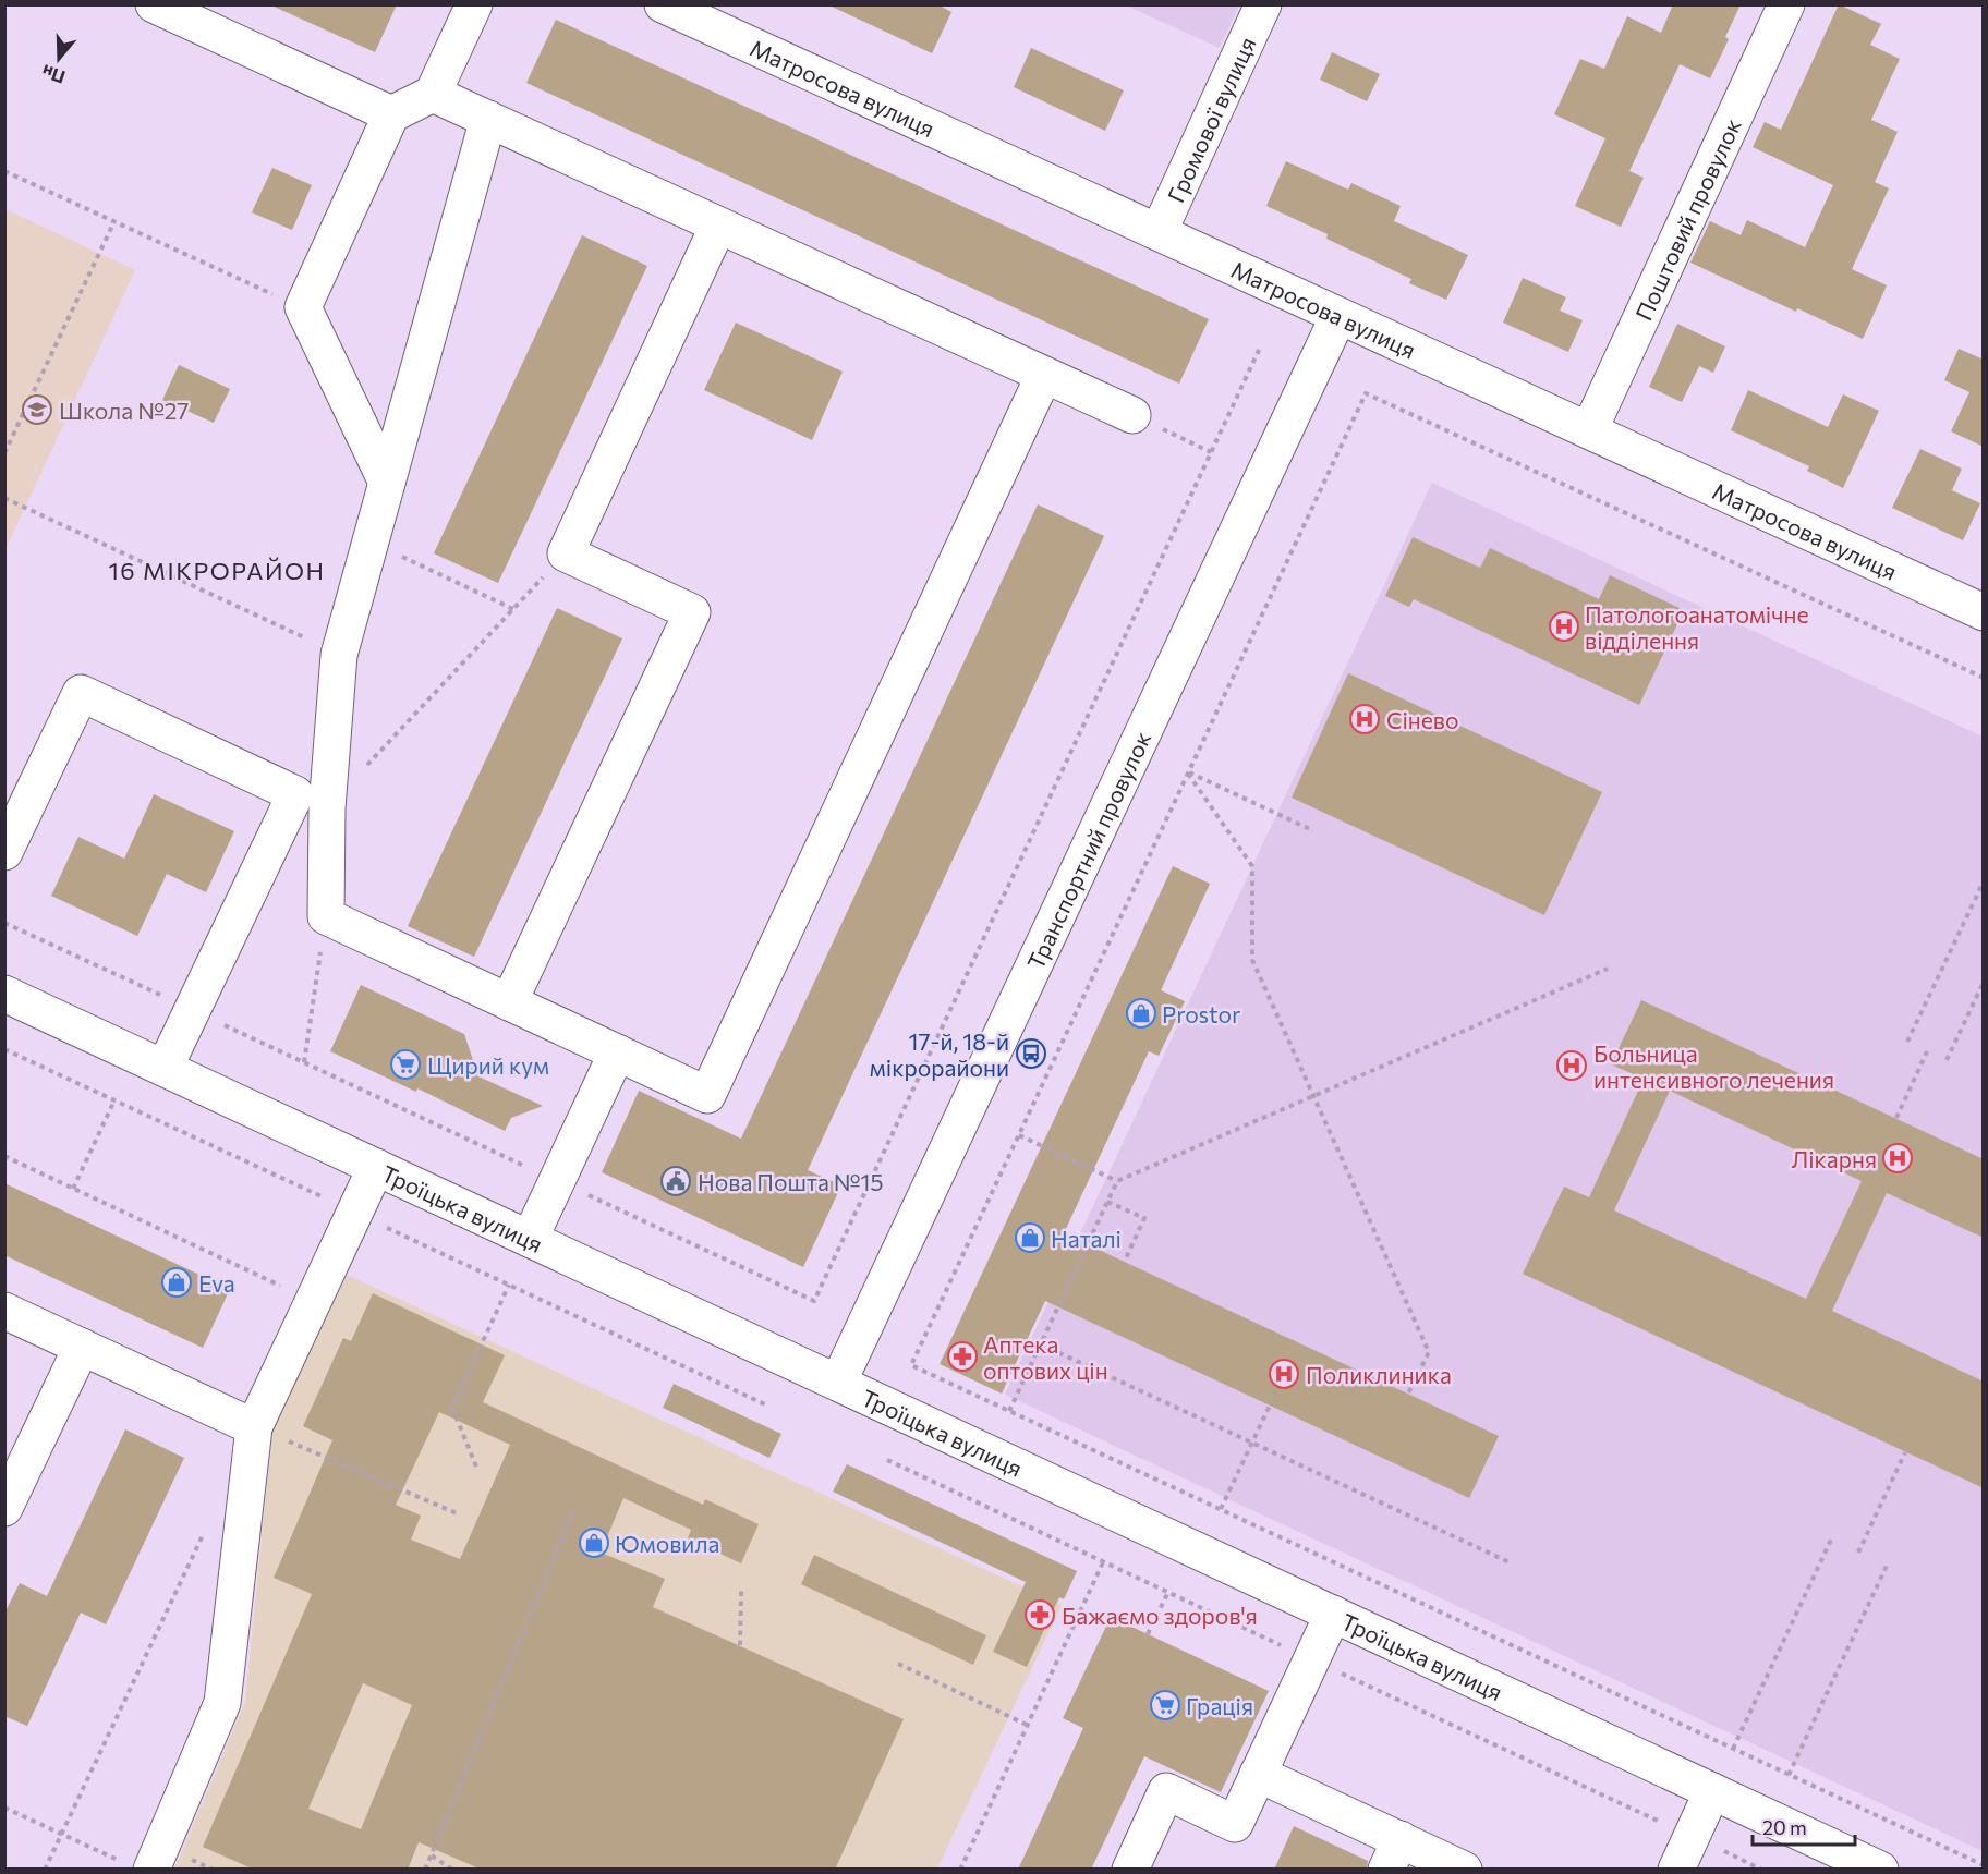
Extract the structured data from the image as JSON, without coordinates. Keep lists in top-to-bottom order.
{
  "streets": {
    "street": [
      "Матросова вулиця",
      "Громової вулиця",
      "Поштовий провулок",
      "Транспортний провулок",
      "Троїцька вулиця"
    ]
  },
  "crossings": [
    ["Матросова вулиця", "Громової вулиця"],
    ["Матросова вулиця", "Поштовий провулок"],
    ["Матросова вулиця", "Транспортний провулок"],
    ["Транспортний провулок", "Троїцька вулиця"]
  ],
  "districts": ["16 МІКРОРАЙОН"],
  "places": {
    "school or university": ["Школа №27"],
    "hospital": [
      "Патологоанатомічне відділення",
      "Сінево",
      "Больница интенсивного лечения",
      "Лікарня",
      "Поликлиника"
    ],
    "shop": [
      "Prostor",
      "Наталі",
      "Eva",
      "Юмовила"
    ],
    "bus stop": ["17-й, 18-й мікрорайони"],
    "supermarket": ["Щирий кум", "Грація"],
    "public building": ["Нова Пошта №15"],
    "pharmacy": ["Аптека оптових цін", "Бажаємо здоров'я"]
  },
  "scale_bar": "20 m",
  "north": "bottom"
}
